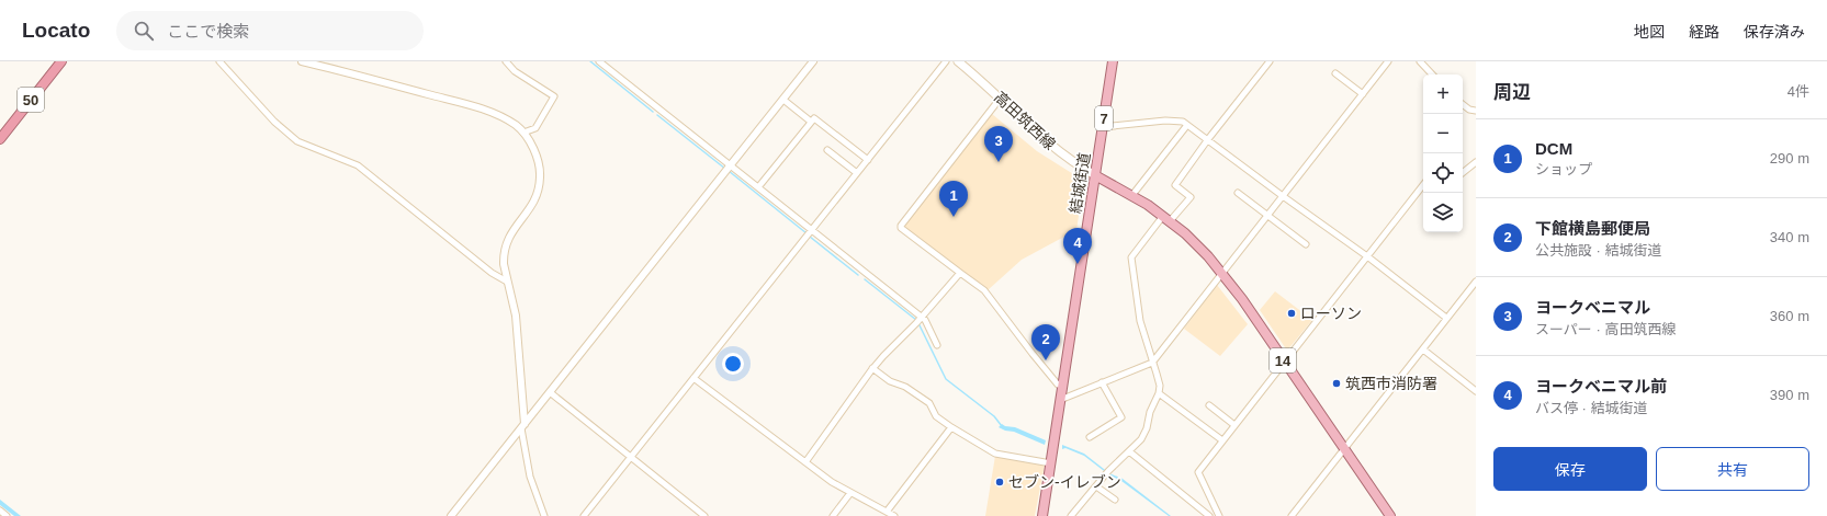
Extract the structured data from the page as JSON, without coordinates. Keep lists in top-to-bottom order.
{
  "streets": {
    "highway": ["50"],
    "main road": [
      "7",
      "高田筑西線",
      "結城街道",
      "14"
    ]
  },
  "crossings": [
    ["高田筑西線", "結城街道"],
    ["高田筑西線", "14"],
    ["結城街道", "14"]
  ],
  "places": ["ローソン", "筑西市消防署", "セブン-イレブン"],
  "page": {
    "header": "Locato",
    "search": "ここで検索",
    "nav": ["地図", "経路", "保存済み"],
    "heading": ["周辺", "4件"],
    "map_buttons": ["+", "−"],
    "list": [
      {
        "mark": "1",
        "name": "DCM",
        "note": "ショップ",
        "value": "290 m"
      },
      {
        "mark": "2",
        "name": "下館横島郵便局",
        "note": "公共施設 · 結城街道",
        "value": "340 m"
      },
      {
        "mark": "3",
        "name": "ヨークベニマル",
        "note": "スーパー · 高田筑西線",
        "value": "360 m"
      },
      {
        "mark": "4",
        "name": "ヨークベニマル前",
        "note": "バス停 · 結城街道",
        "value": "390 m"
      }
    ],
    "pins": [
      "3",
      "1",
      "4",
      "2"
    ],
    "buttons": ["保存", "共有"]
  }
}
